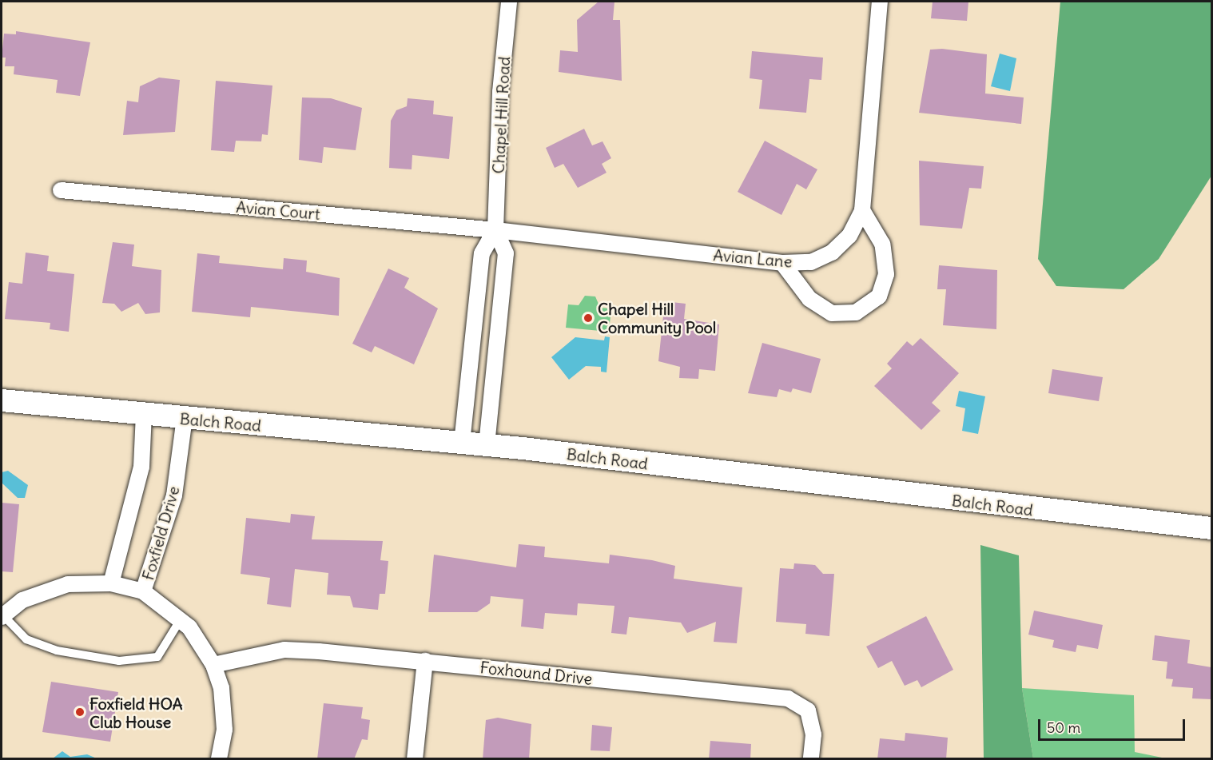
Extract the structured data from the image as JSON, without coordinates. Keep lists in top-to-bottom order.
{
  "streets": {
    "street": [
      "Chapel Hill Road",
      "Avian Court",
      "Avian Lane",
      "Balch Road",
      "Foxfield Drive",
      "Foxhound Drive"
    ]
  },
  "crossings": [
    ["Chapel Hill Road", "Avian Court"],
    ["Chapel Hill Road", "Avian Lane"],
    ["Chapel Hill Road", "Balch Road"],
    ["Avian Court", "Avian Lane"],
    ["Balch Road", "Foxfield Drive"]
  ],
  "places": ["Chapel Hill Community Pool", "Foxfield HOA Club House"],
  "scale_bar": "50 m"
}
